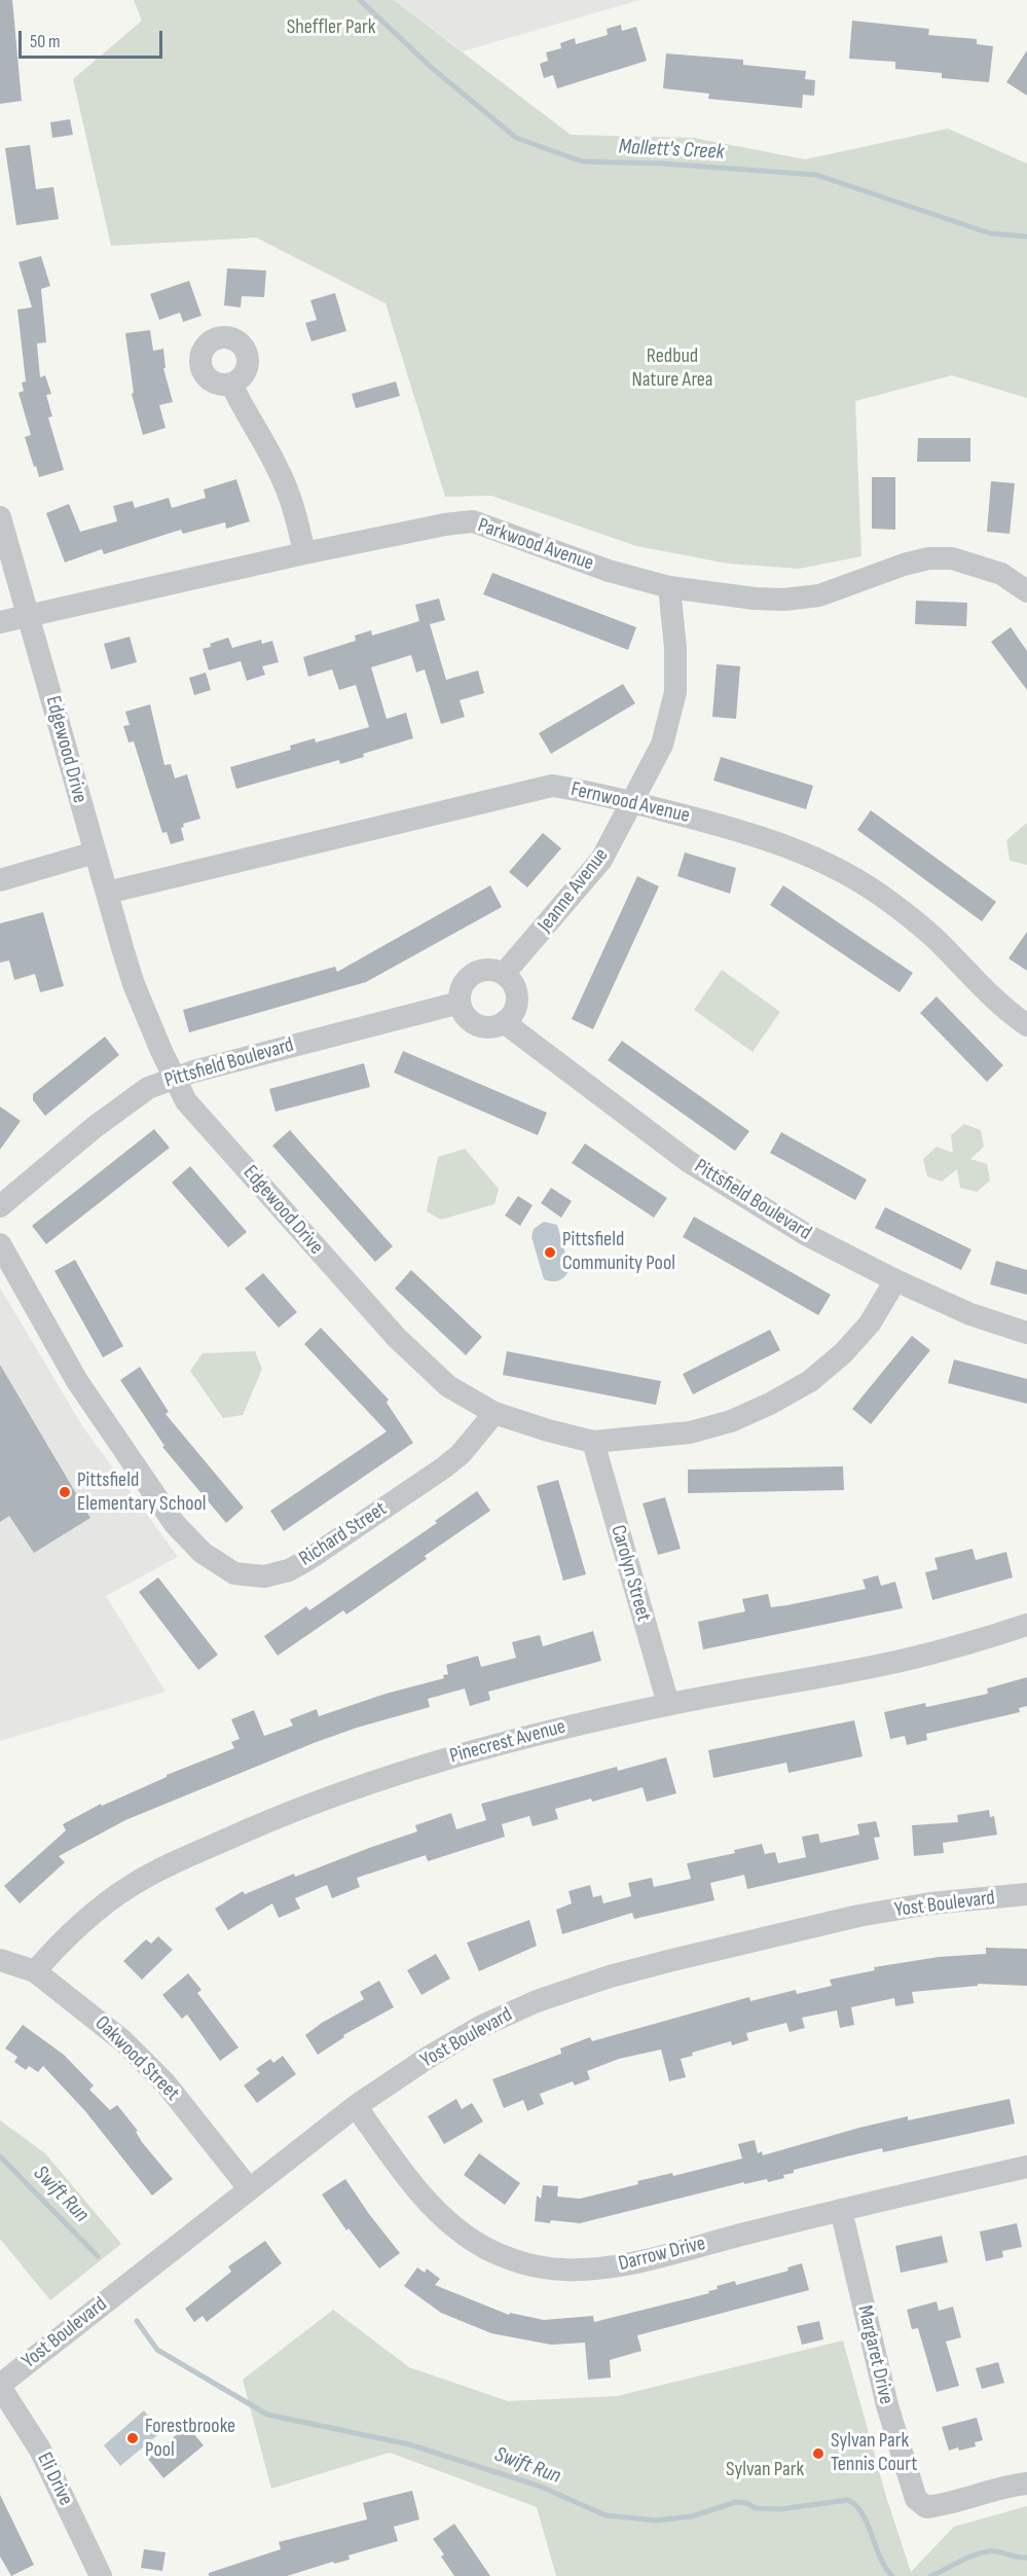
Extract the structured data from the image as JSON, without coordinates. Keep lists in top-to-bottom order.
{
  "streets": {
    "street": [
      "Parkwood Avenue",
      "Edgewood Drive",
      "Fernwood Avenue",
      "Jeanne Avenue",
      "Pittsfield Boulevard",
      "Richard Street",
      "Carolyn Street",
      "Pinecrest Avenue",
      "Yost Boulevard",
      "Oakwood Street",
      "Darrow Drive",
      "Margaret Drive",
      "Eli Drive"
    ]
  },
  "crossings": [
    ["Parkwood Avenue", "Edgewood Drive"],
    ["Parkwood Avenue", "Jeanne Avenue"],
    ["Edgewood Drive", "Fernwood Avenue"],
    ["Edgewood Drive", "Pittsfield Boulevard"],
    ["Edgewood Drive", "Richard Street"],
    ["Edgewood Drive", "Carolyn Street"],
    ["Fernwood Avenue", "Jeanne Avenue"],
    ["Jeanne Avenue", "Pittsfield Boulevard"],
    ["Carolyn Street", "Pinecrest Avenue"],
    ["Pinecrest Avenue", "Oakwood Street"],
    ["Yost Boulevard", "Oakwood Street"],
    ["Yost Boulevard", "Darrow Drive"],
    ["Yost Boulevard", "Eli Drive"],
    ["Darrow Drive", "Margaret Drive"]
  ],
  "water": ["Mallett's Creek", "Swift Run"],
  "parks": ["Sheffler Park", "Redbud Nature Area", "Sylvan Park"],
  "places": [
    "Pittsfield Community Pool",
    "Pittsfield Elementary School",
    "Forestbrooke Pool",
    "Sylvan Park Tennis Court"
  ],
  "scale_bar": "50 m"
}
